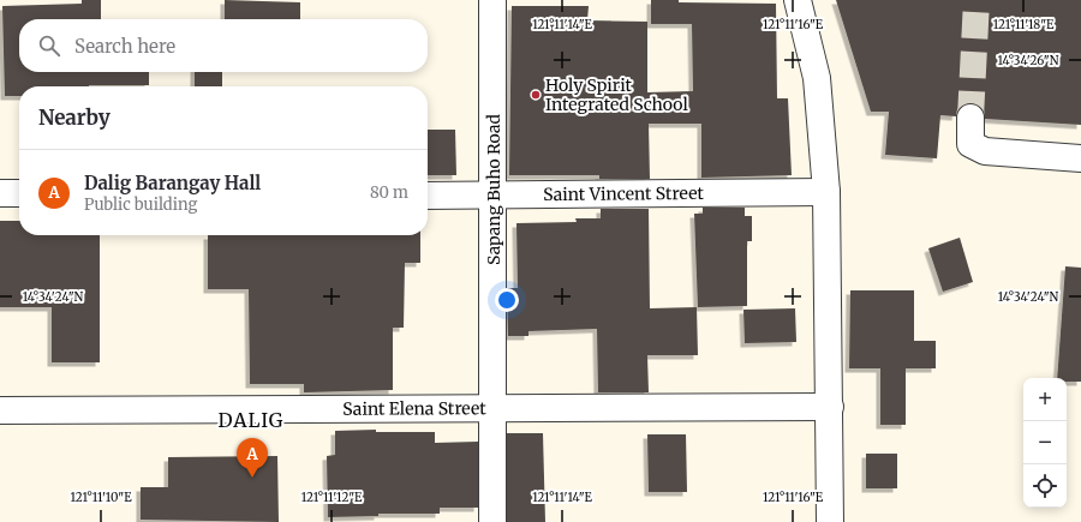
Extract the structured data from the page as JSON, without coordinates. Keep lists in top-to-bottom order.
{
  "streets": {
    "street": ["Sapang Buho Road", "Saint Vincent Street", "Saint Elena Street"]
  },
  "crossings": [
    ["Sapang Buho Road", "Saint Vincent Street"],
    ["Sapang Buho Road", "Saint Elena Street"]
  ],
  "districts": ["DALIG"],
  "places": ["Holy Spirit Integrated School"],
  "page": {
    "search": "Search here",
    "heading": "Nearby",
    "list": [
      {
        "mark": "A",
        "name": "Dalig Barangay Hall",
        "note": "Public building",
        "value": "80 m"
      }
    ],
    "map_buttons": ["+", "−"],
    "pins": "A"
  },
  "coordinates": [
    "121°11'14\"E",
    "121°11'16\"E",
    "121°11'18\"E",
    "14°34'26\"N",
    "14°34'24\"N",
    "121°11'10\"E",
    "121°11'12\"E"
  ]
}
